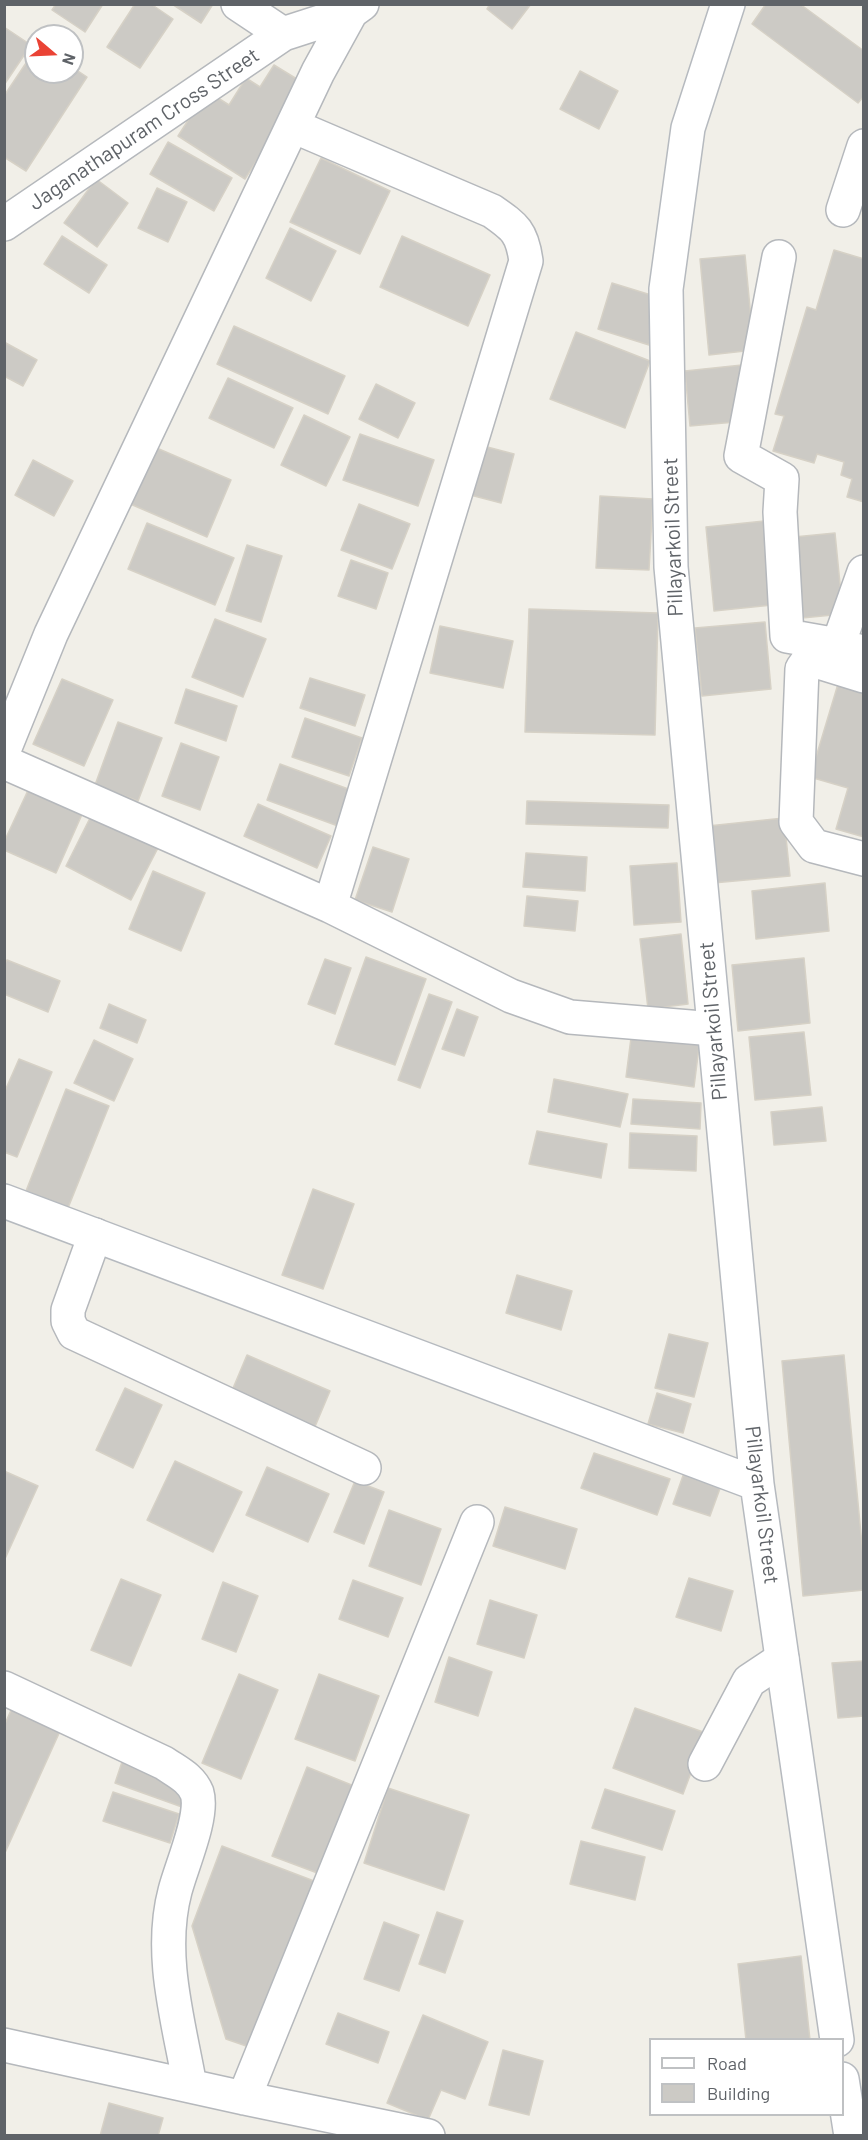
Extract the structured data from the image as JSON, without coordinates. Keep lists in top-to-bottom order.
{
  "streets": {
    "street": ["Jaganathapuram Cross Street", "Pillayarkoil Street"]
  },
  "legend": ["Road", "Building"],
  "north": "right"
}
